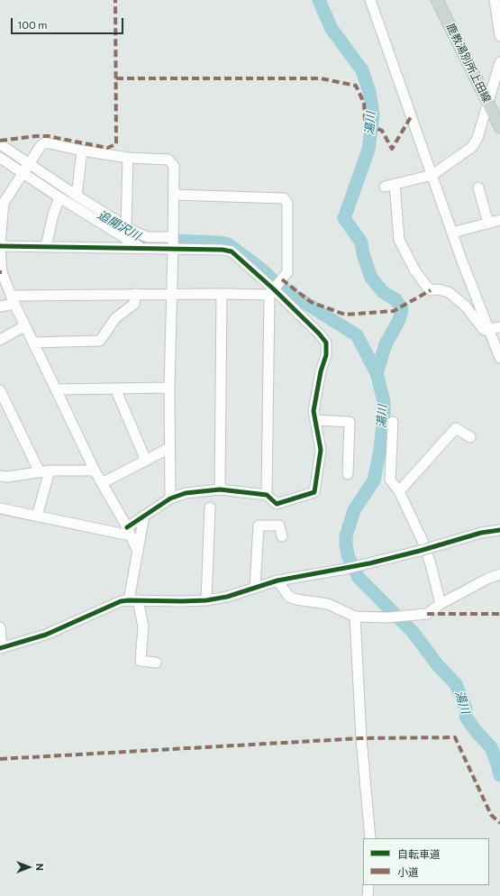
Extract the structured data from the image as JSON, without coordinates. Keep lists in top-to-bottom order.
{
  "streets": {
    "main road": ["鹿教湯別所上田線"]
  },
  "water": ["湯川", "追開沢川"],
  "legend": ["自転車道", "小道"],
  "scale_bar": "100 m",
  "north": "right"
}
